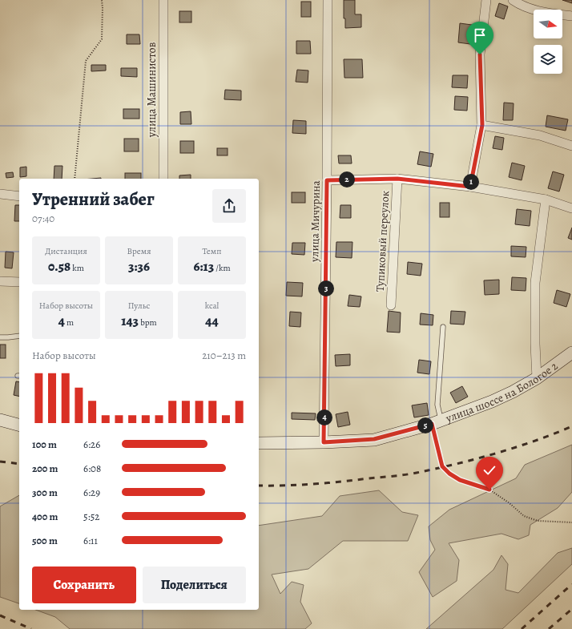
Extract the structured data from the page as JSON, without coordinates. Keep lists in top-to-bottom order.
{
  "streets": {
    "street": [
      "улица Машинистов",
      "улица Мичурина",
      "Тупиковый переулок",
      "улица шоссе на Бологое 2"
    ]
  },
  "crossings": [
    ["улица Мичурина", "улица шоссе на Бологое 2"]
  ],
  "north": "right",
  "page": {
    "pins": [
      "2",
      "1",
      "3",
      "4",
      "5"
    ],
    "heading": ["Утренний забег", "07:40"],
    "stats": [
      ["Дистанция", "0.58 km"],
      ["Время", "3:36"],
      ["Темп", "6:13 /km"],
      ["Набор высоты", "4 m"],
      ["Пульс", "143 bpm"],
      ["kcal", "44"]
    ],
    "chart": ["Набор высоты", "210–213 m"],
    "list": [
      {
        "name": "100 m",
        "note": "6:26"
      },
      {
        "name": "200 m",
        "note": "6:08"
      },
      {
        "name": "300 m",
        "note": "6:29"
      },
      {
        "name": "400 m",
        "note": "5:52"
      },
      {
        "name": "500 m",
        "note": "6:11"
      }
    ],
    "buttons": ["Сохранить", "Поделиться"]
  }
}
